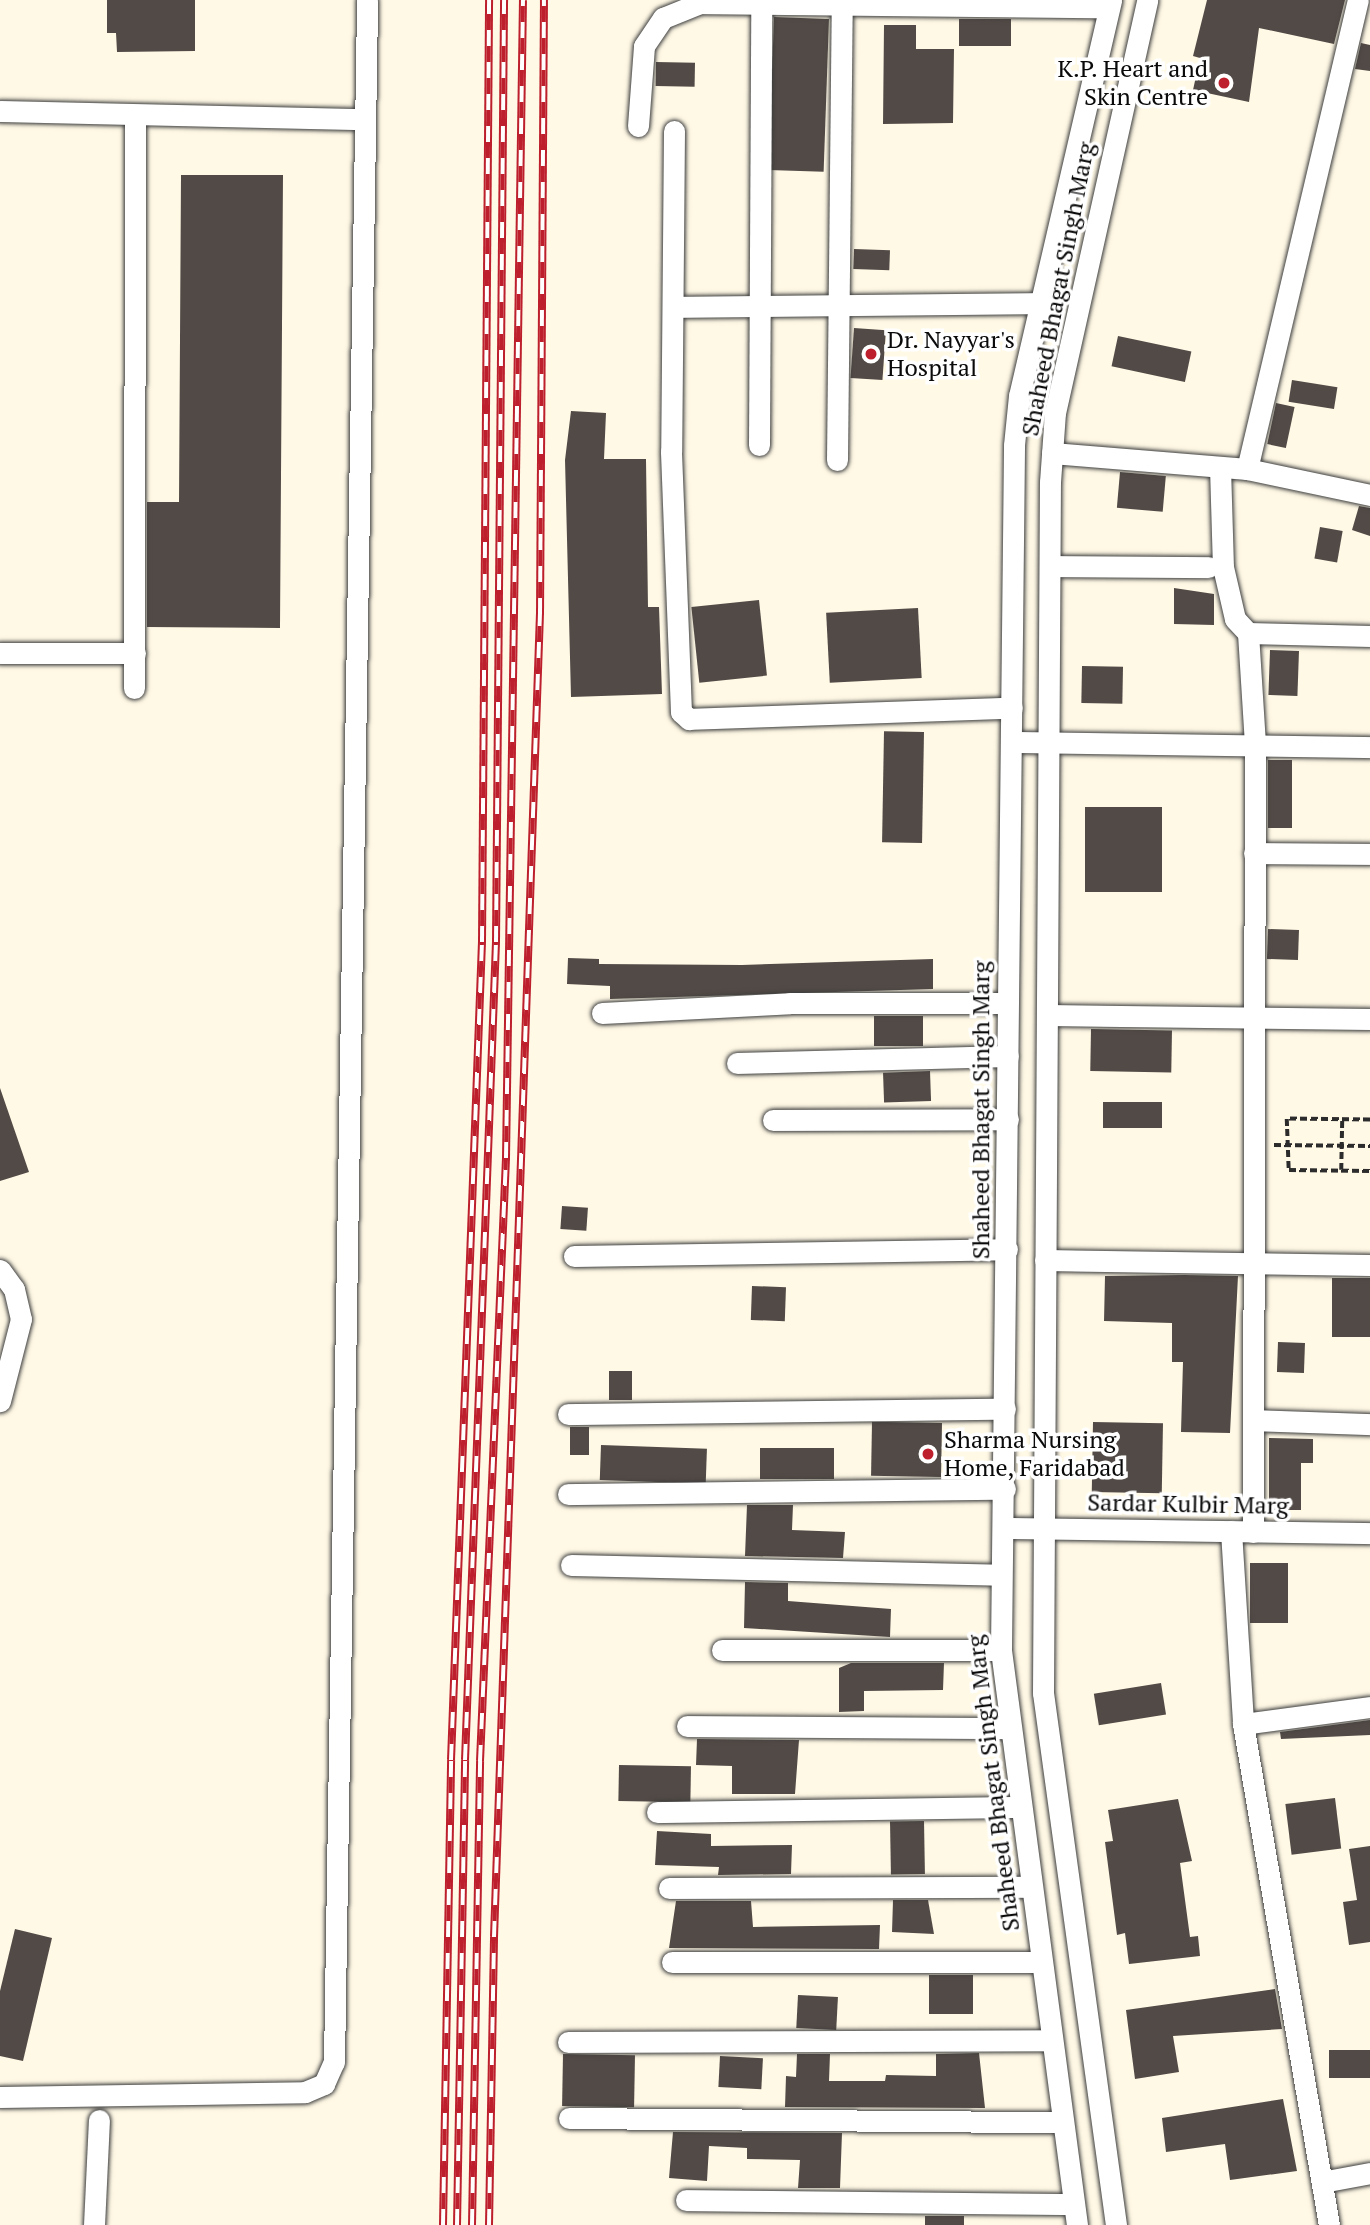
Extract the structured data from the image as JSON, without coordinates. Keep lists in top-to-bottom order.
{
  "streets": {
    "street": ["Shaheed Bhagat Singh Marg", "Sardar Kulbir Marg"]
  },
  "crossings": [
    ["Shaheed Bhagat Singh Marg", "Sardar Kulbir Marg"]
  ],
  "places": ["K.P. Heart and Skin Centre", "Dr. Nayyar's Hospital", "Sharma Nursing Home, Faridabad"]
}
